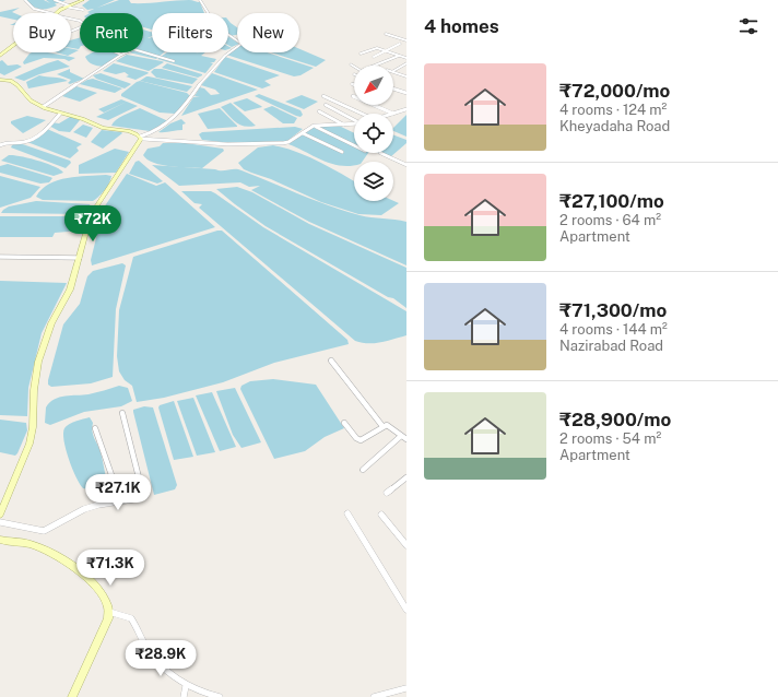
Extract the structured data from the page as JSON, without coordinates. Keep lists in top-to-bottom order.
{
  "north": "bottom left",
  "page": {
    "heading": "4 homes",
    "chip": [
      "Buy",
      "Rent",
      "Filters",
      "New"
    ],
    "list": [
      {
        "name": "₹72,000/mo",
        "note": "4 rooms · 124 m² · Kheyadaha Road"
      },
      {
        "name": "₹27,100/mo",
        "note": "2 rooms · 64 m² · Apartment"
      },
      {
        "name": "₹71,300/mo",
        "note": "4 rooms · 144 m² · Nazirabad Road"
      },
      {
        "name": "₹28,900/mo",
        "note": "2 rooms · 54 m² · Apartment"
      }
    ],
    "price": [
      "₹72K",
      "₹27.1K",
      "₹71.3K",
      "₹28.9K"
    ]
  }
}
